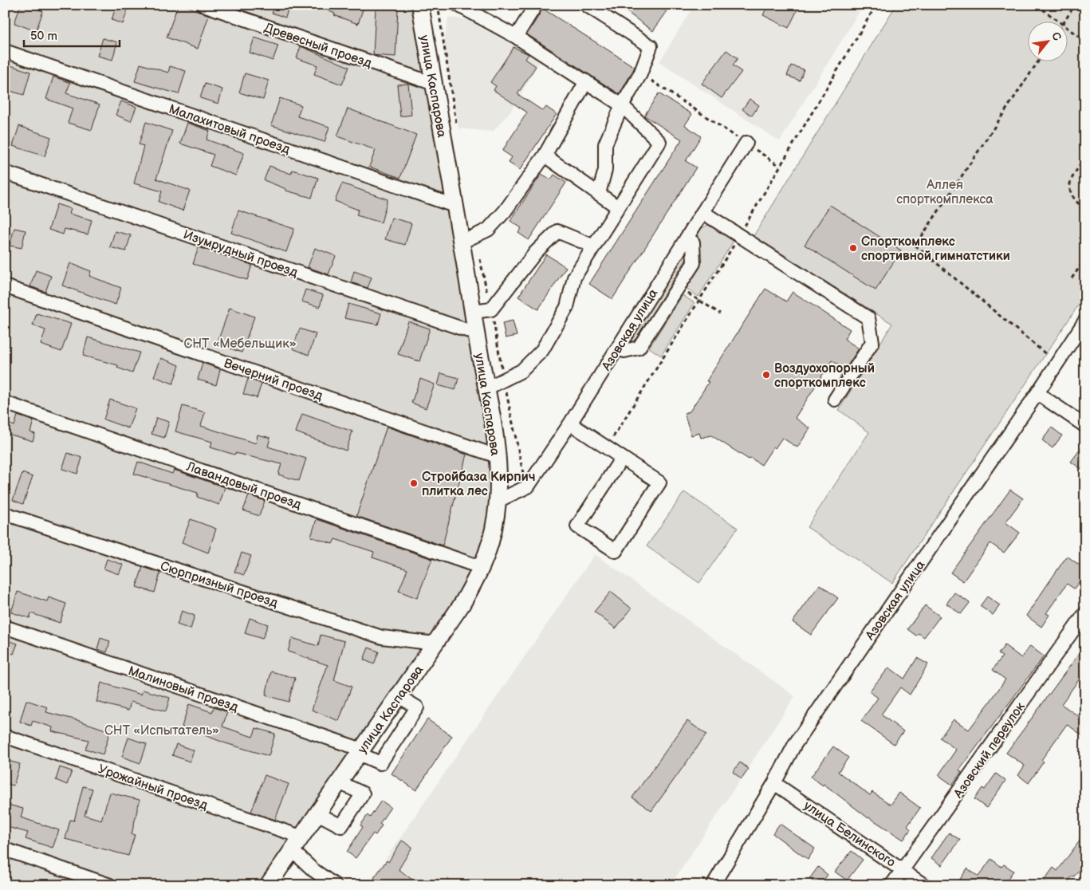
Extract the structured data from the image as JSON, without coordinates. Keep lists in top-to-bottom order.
{
  "streets": {
    "main road": ["улица Каспарова"],
    "street": [
      "Древесный проезд",
      "Малахитовый проезд",
      "Изумрудный проезд",
      "Азовская улица",
      "Вечерний проезд",
      "Лавандовый проезд",
      "Сюрпризный проезд",
      "Малиновый проезд",
      "Азовский переулок",
      "Урожайный проезд",
      "улица Белинского"
    ]
  },
  "crossings": [
    ["Древесный проезд", "улица Каспарова"],
    ["улица Каспарова", "Малахитовый проезд"],
    ["улица Каспарова", "Изумрудный проезд"],
    ["улица Каспарова", "Азовская улица"],
    ["улица Каспарова", "Вечерний проезд"],
    ["улица Каспарова", "Лавандовый проезд"],
    ["улица Каспарова", "Сюрпризный проезд"],
    ["улица Каспарова", "Малиновый проезд"],
    ["улица Каспарова", "Урожайный проезд"],
    ["Азовская улица", "улица Белинского"],
    ["Азовский переулок", "улица Белинского"]
  ],
  "parks": ["Аллея спорткомплекса", "СНТ «Мебельщик»", "СНТ «Испытатель»"],
  "places": ["Спорткомплекс спортивной гимнатстики", "Воздуохопорный спорткомплекс", "Стройбаза Кирпич плитка лес"],
  "scale_bar": "50 m",
  "north": "top right"
}
